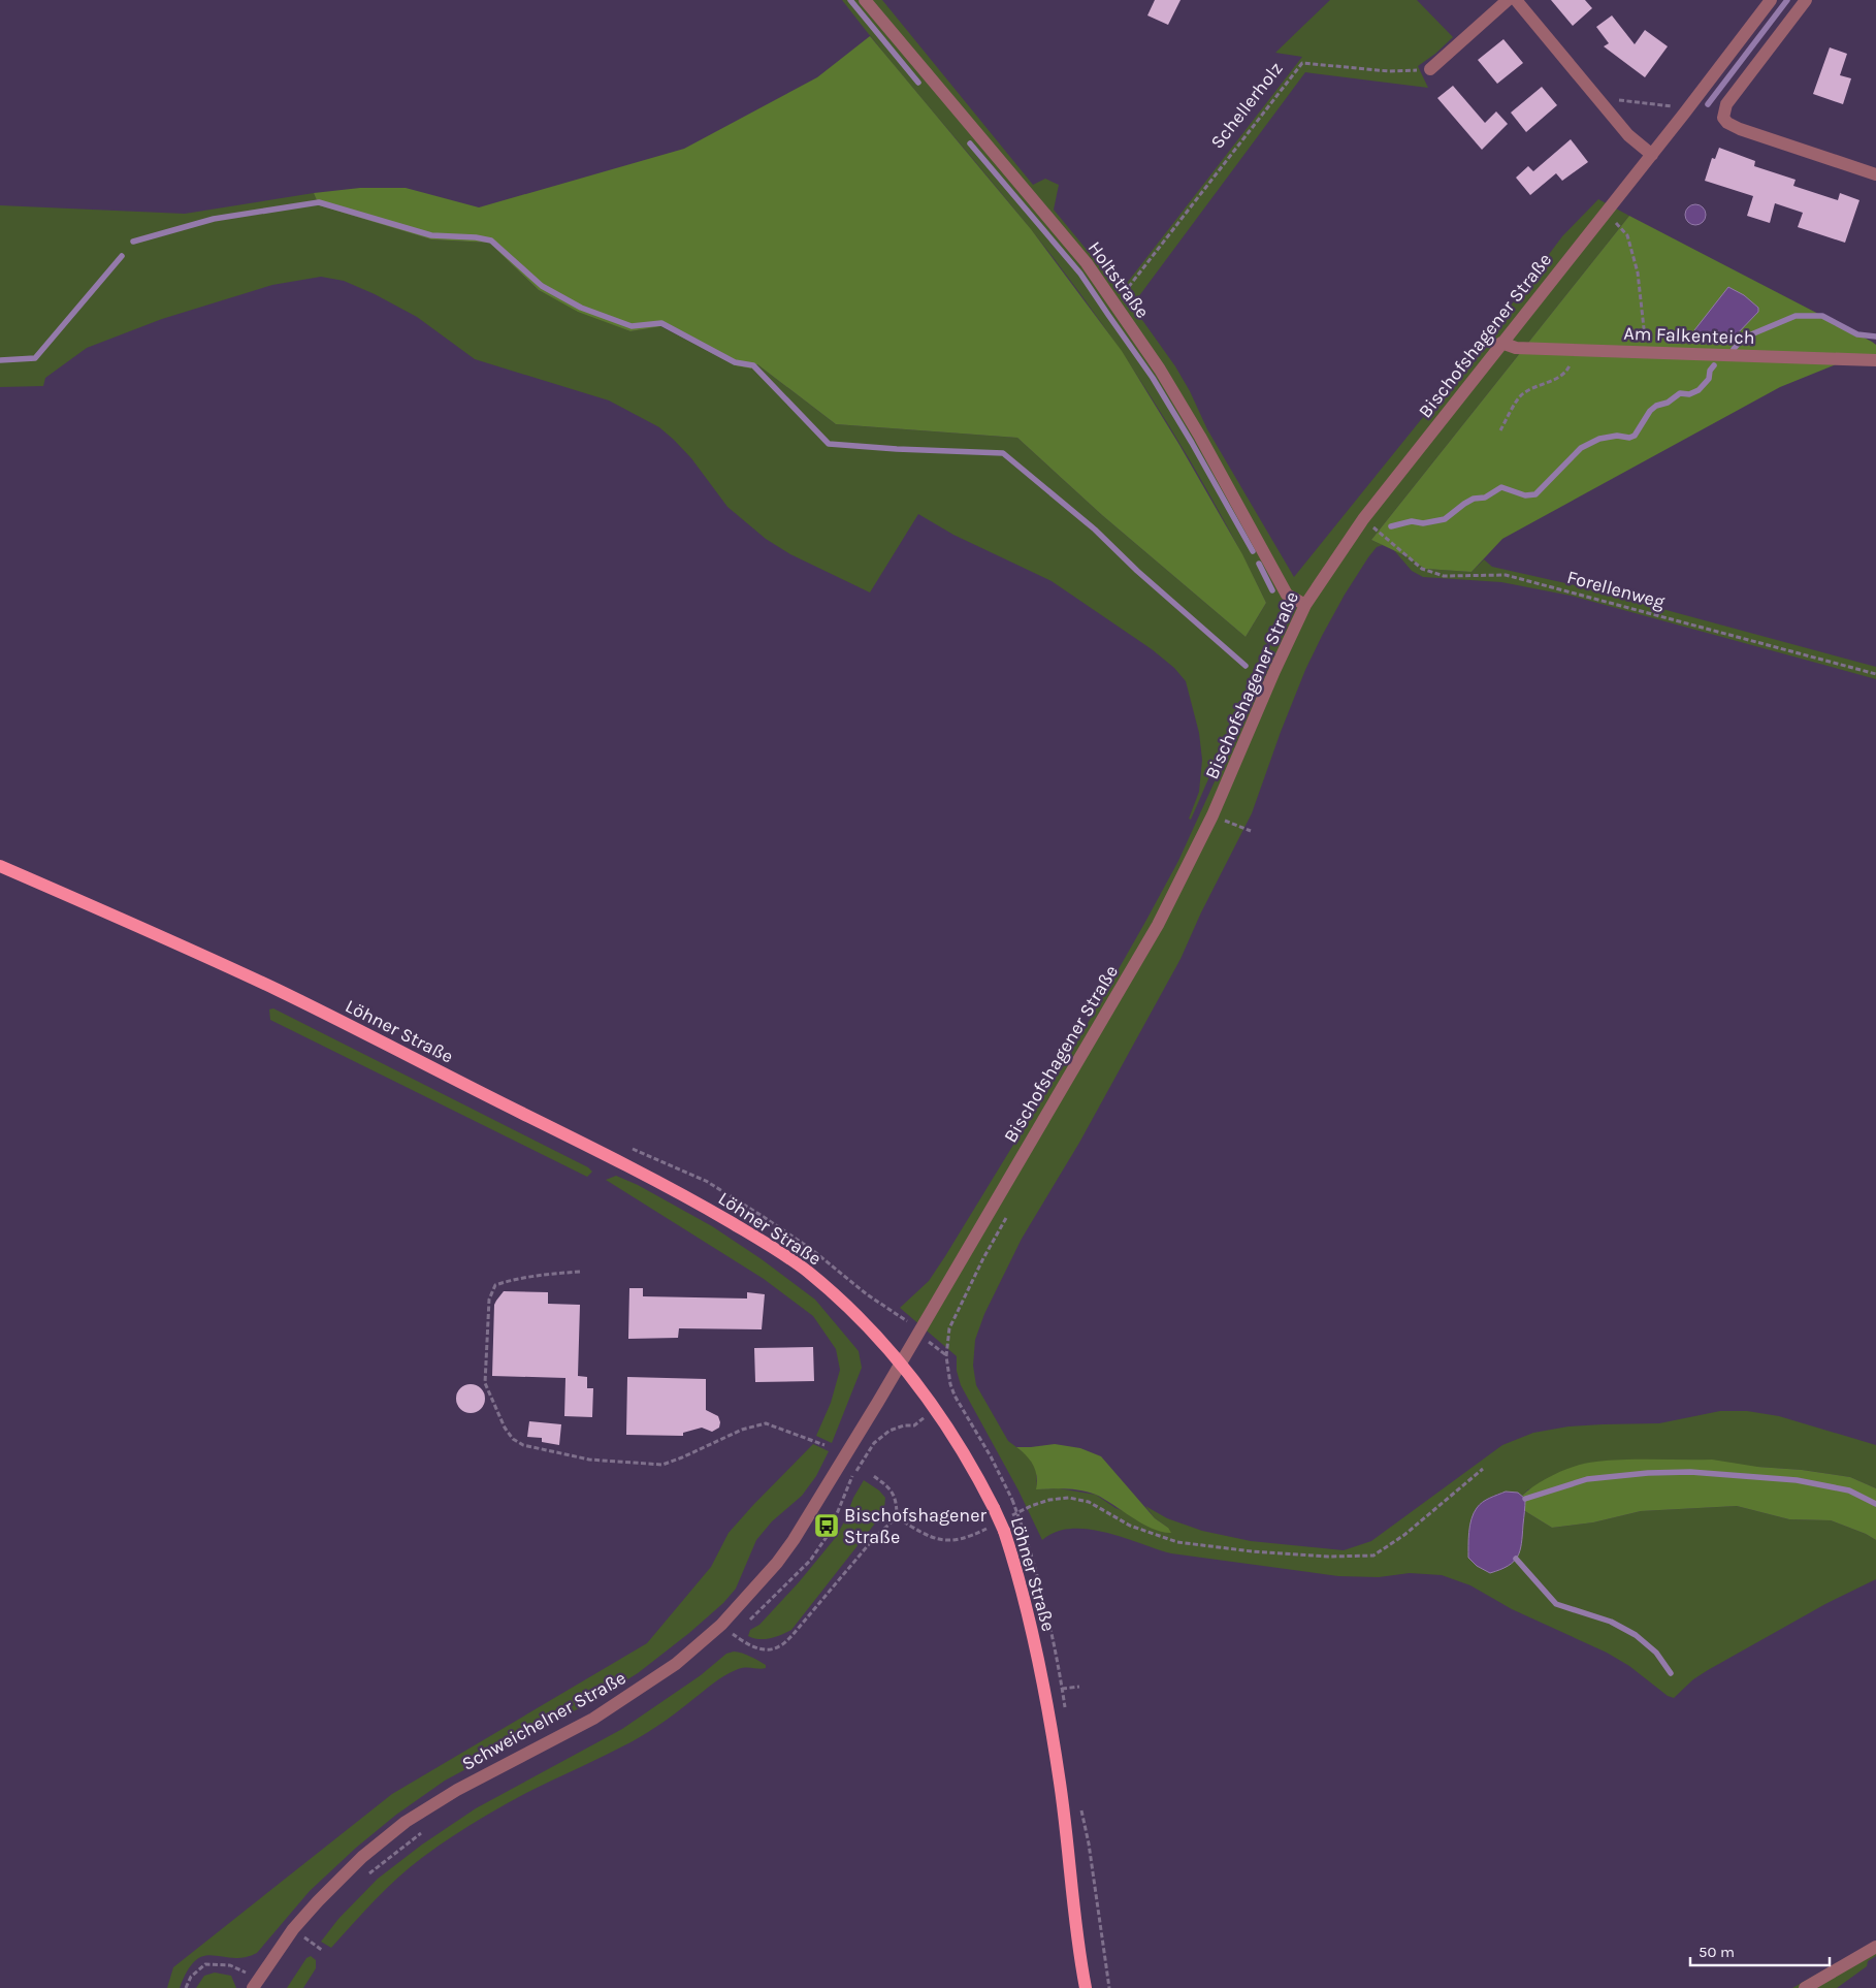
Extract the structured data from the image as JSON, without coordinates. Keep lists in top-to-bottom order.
{
  "streets": {
    "main road": ["Löhner Straße"],
    "street": [
      "Holtstraße",
      "Bischofshagener Straße",
      "Am Falkenteich",
      "Schweichelner Straße"
    ],
    "path": ["Schellerholz", "Forellenweg"]
  },
  "crossings": [
    ["Schellerholz", "Holtstraße"],
    ["Holtstraße", "Bischofshagener Straße"],
    ["Bischofshagener Straße", "Am Falkenteich"],
    ["Bischofshagener Straße", "Forellenweg"],
    ["Bischofshagener Straße", "Löhner Straße"],
    ["Bischofshagener Straße", "Schweichelner Straße"],
    ["Löhner Straße", "Schweichelner Straße"]
  ],
  "places": {
    "bus stop": ["Bischofshagener Straße"]
  },
  "scale_bar": "50 m"
}
